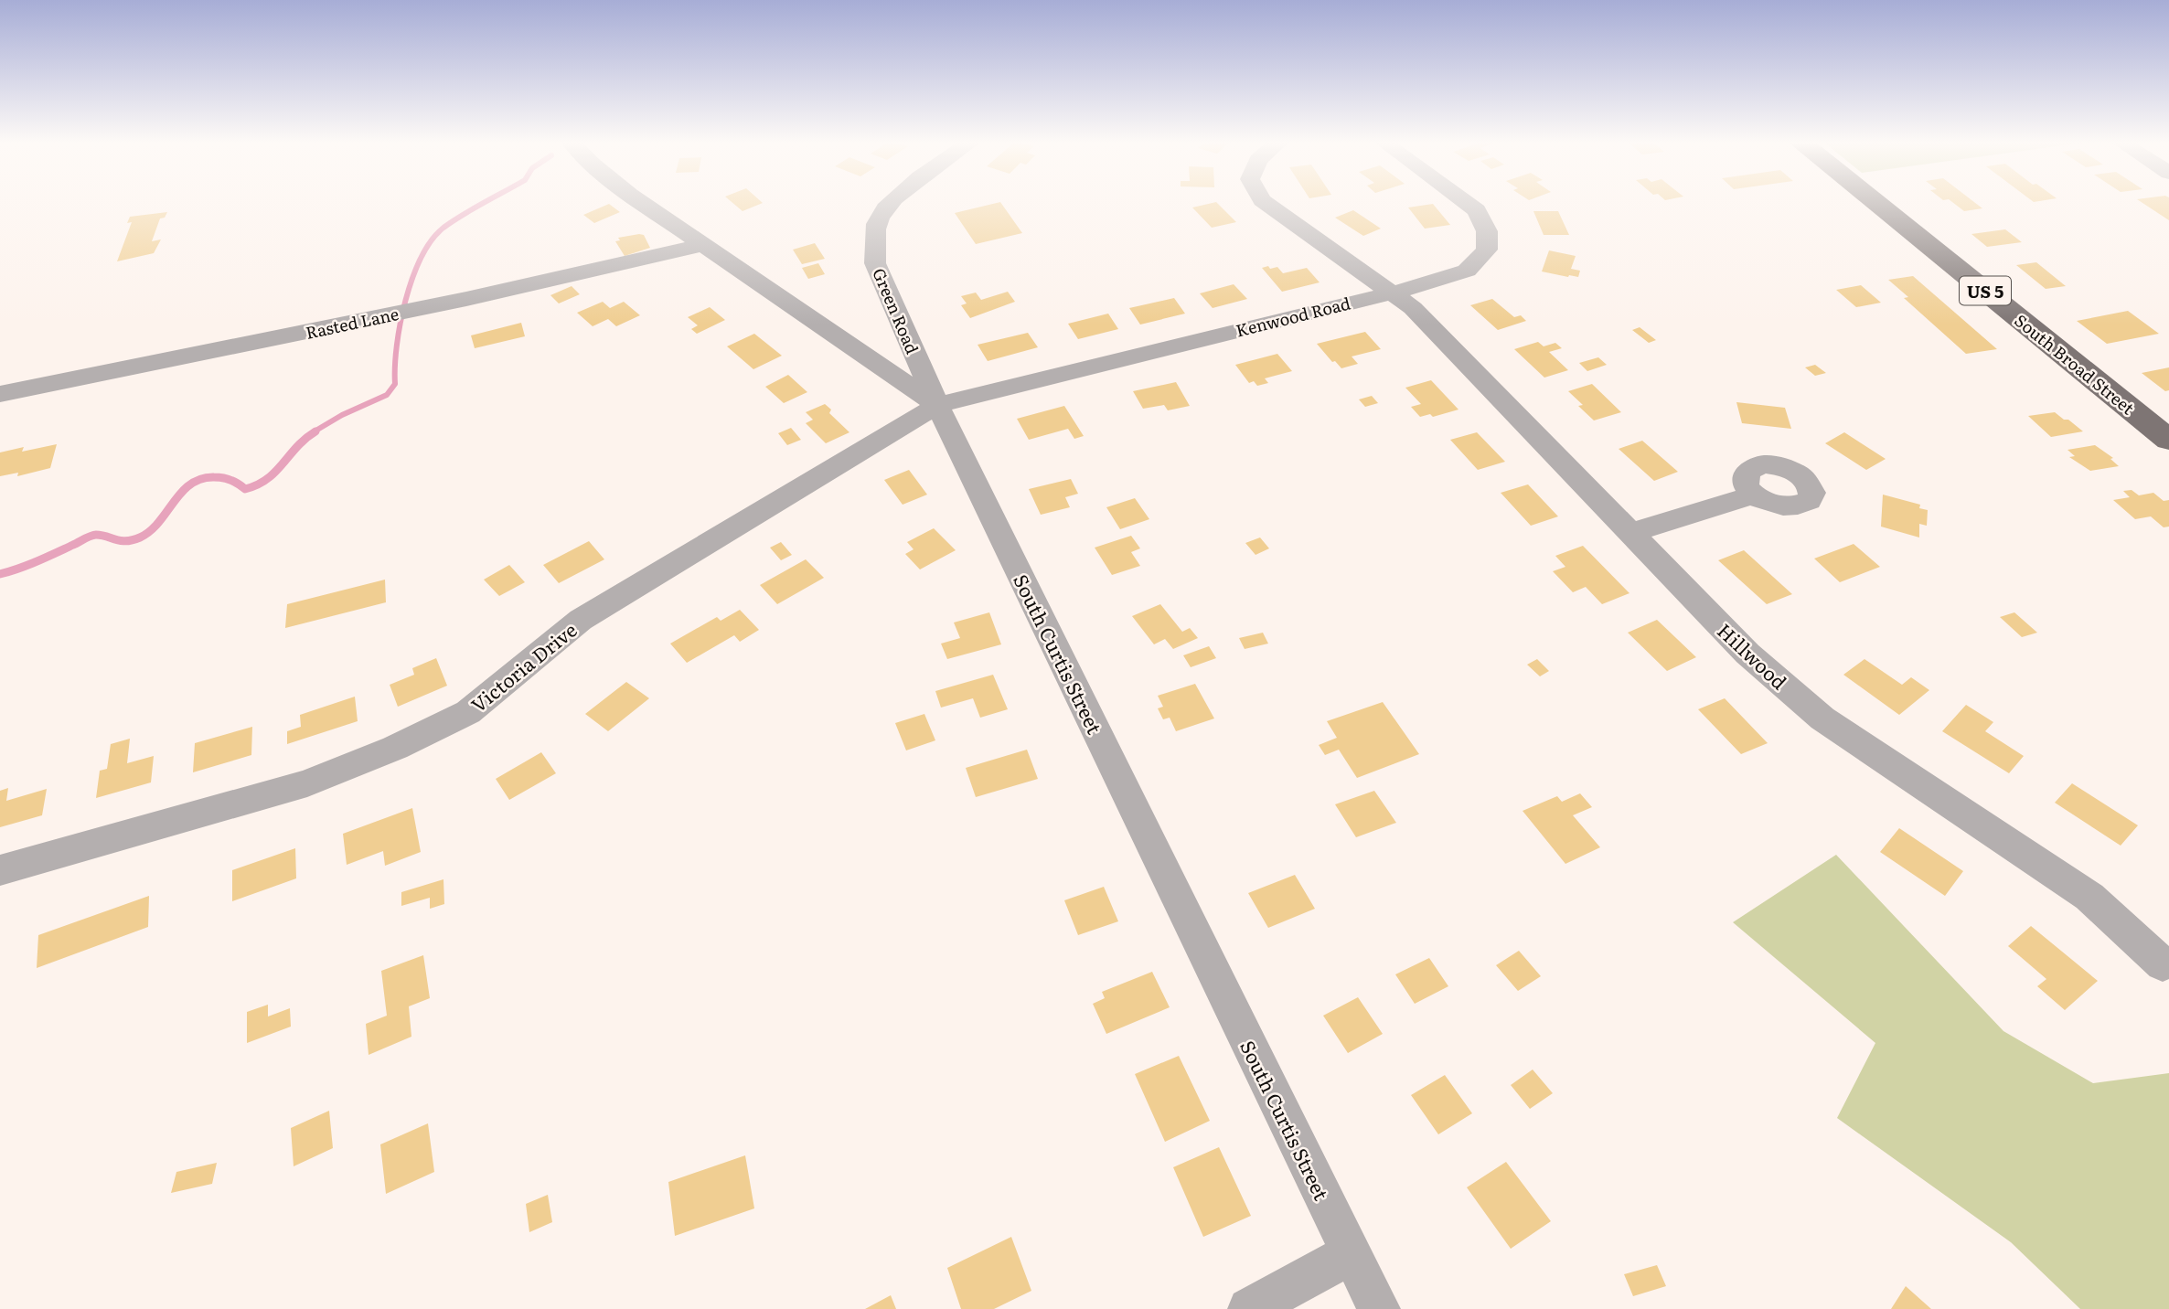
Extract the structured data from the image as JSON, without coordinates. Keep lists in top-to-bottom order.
{
  "streets": {
    "main road": ["US 5", "South Broad Street"],
    "street": [
      "Green Road",
      "Kenwood Road",
      "Rasted Lane",
      "South Curtis Street",
      "Hillwood",
      "Victoria Drive"
    ]
  },
  "crossings": [
    ["Green Road", "Kenwood Road"],
    ["Green Road", "South Curtis Street"],
    ["Green Road", "Victoria Drive"],
    ["Kenwood Road", "South Curtis Street"],
    ["Kenwood Road", "Hillwood"],
    ["Kenwood Road", "Victoria Drive"],
    ["Rasted Lane", "South Curtis Street"],
    ["South Curtis Street", "Victoria Drive"]
  ]
}
